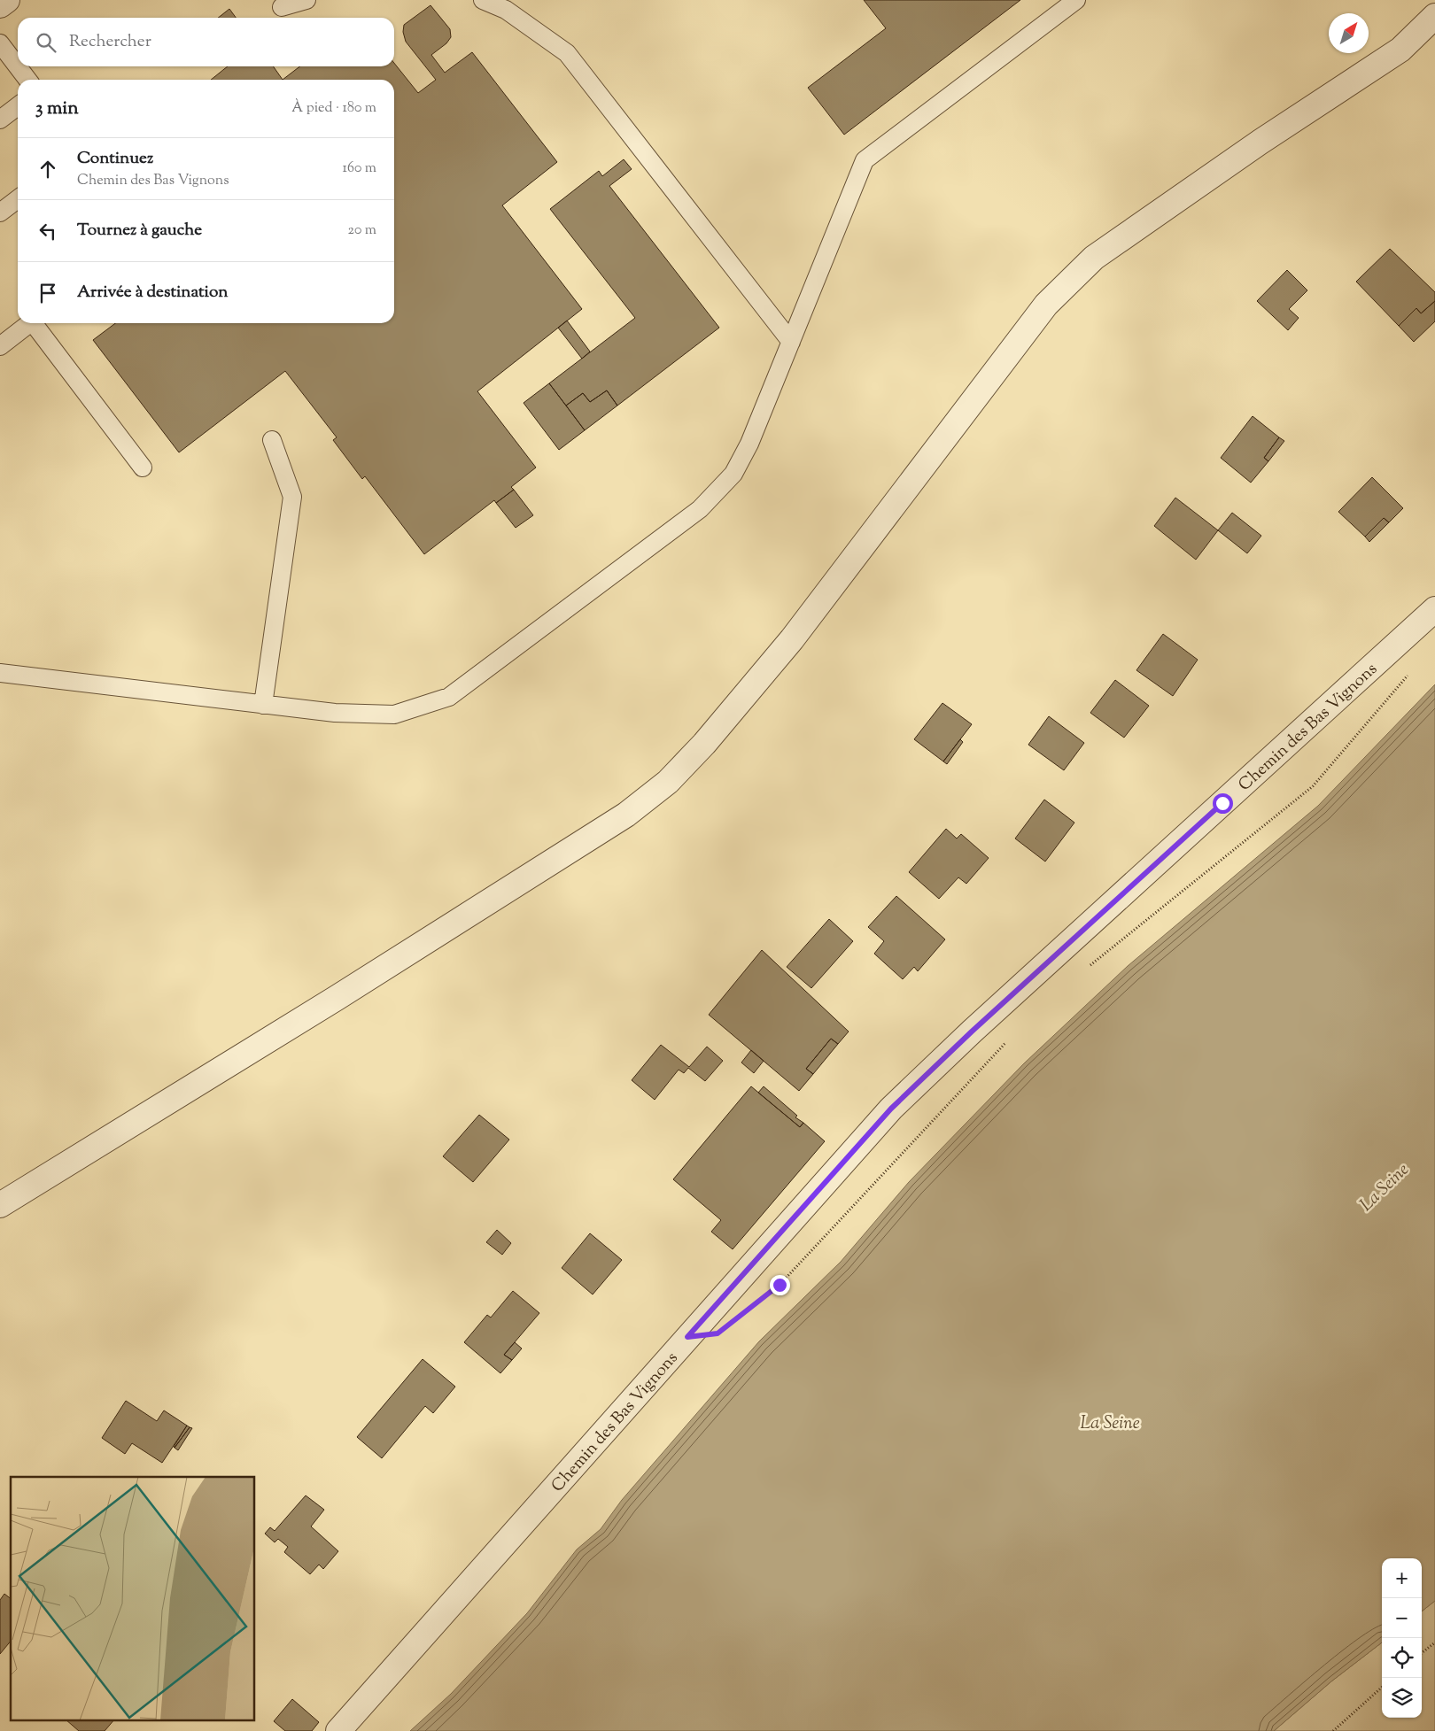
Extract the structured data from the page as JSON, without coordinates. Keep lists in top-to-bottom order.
{
  "streets": {
    "street": ["Chemin des Bas Vignons"]
  },
  "water": ["La Seine"],
  "north": "top right",
  "page": {
    "search": "Rechercher",
    "heading": ["3 min", "À pied · 180 m"],
    "list": [
      ["Continuez", "Chemin des Bas Vignons", "160 m"],
      ["Tournez à gauche", "20 m"],
      "Arrivée à destination"
    ],
    "map_buttons": ["+", "−"]
  }
}
